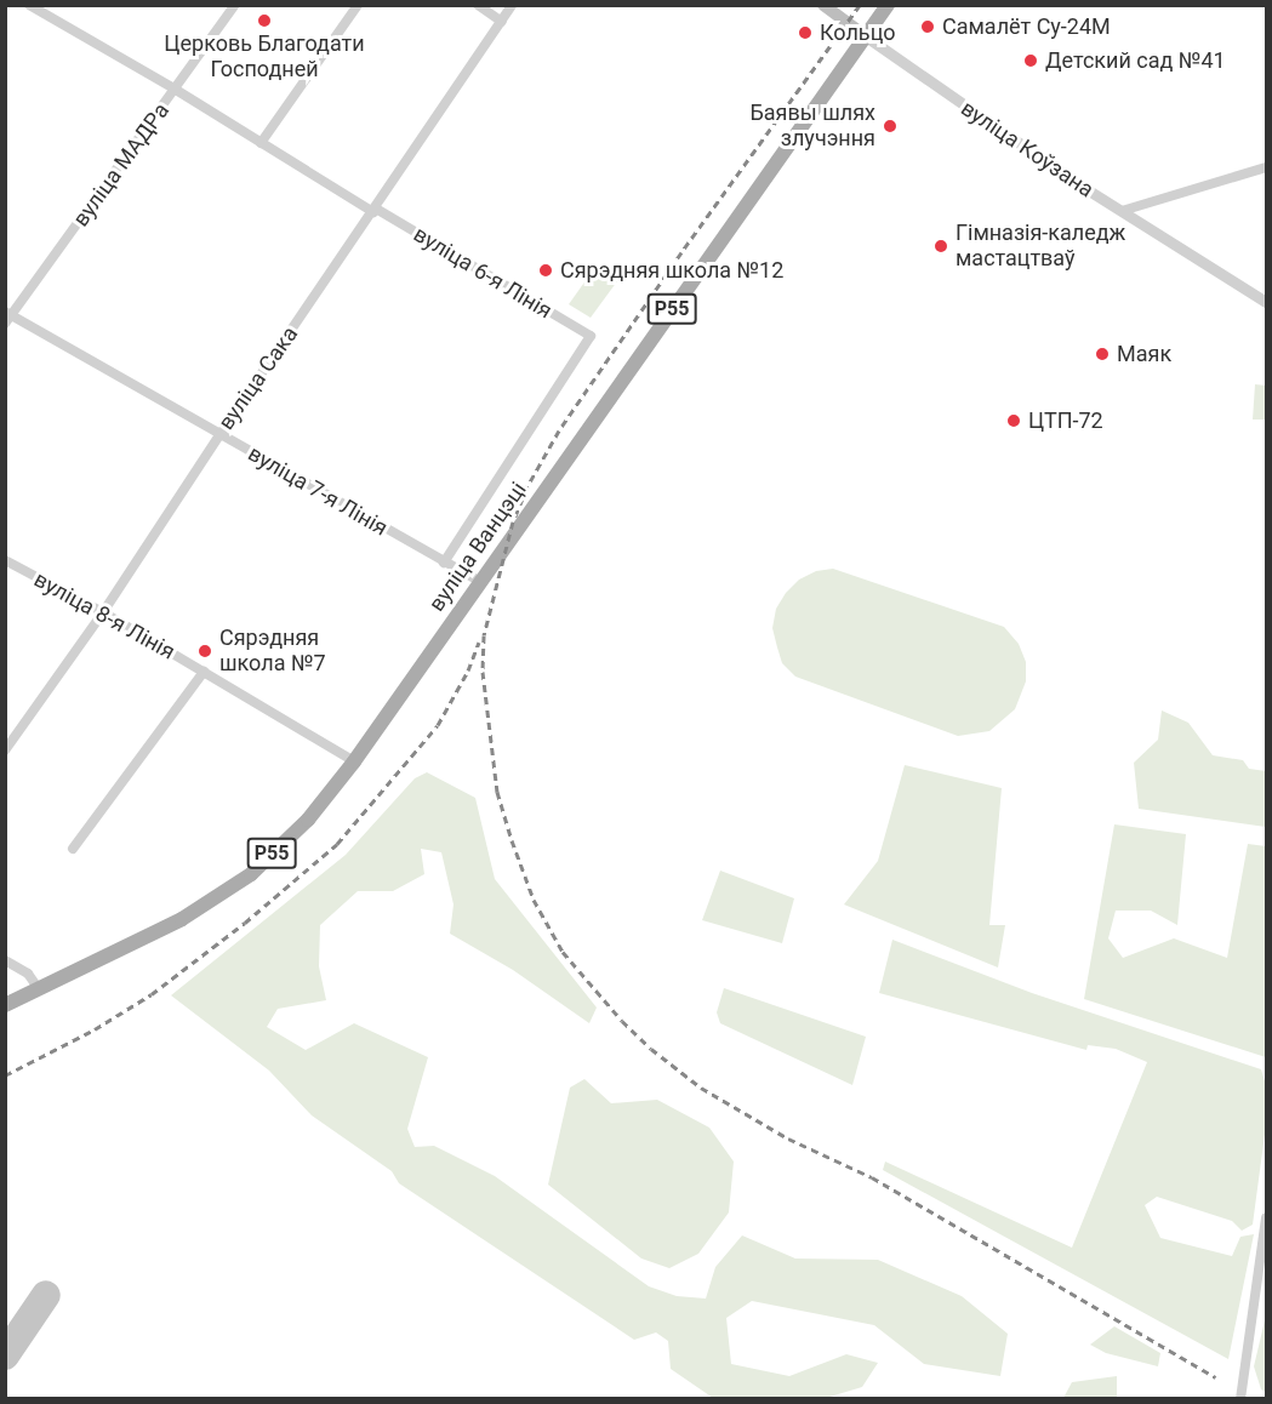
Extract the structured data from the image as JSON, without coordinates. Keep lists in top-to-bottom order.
{
  "streets": {
    "main road": ["Р55", "вуліца Ванцэці"],
    "street": [
      "вуліца Коўзана",
      "вуліца МАДРа",
      "вуліца 6-я Лінія",
      "вуліца Сака",
      "вуліца 7-я Лінія",
      "вуліца 8-я Лінія"
    ]
  },
  "crossings": [
    ["вуліца Коўзана", "вуліца Ванцэці"],
    ["вуліца МАДРа", "вуліца 6-я Лінія"],
    ["вуліца МАДРа", "вуліца 7-я Лінія"],
    ["вуліца 6-я Лінія", "вуліца Сака"],
    ["вуліца 6-я Лінія", "вуліца Ванцэці"],
    ["вуліца Сака", "вуліца 7-я Лінія"],
    ["вуліца Сака", "вуліца 8-я Лінія"],
    ["вуліца 7-я Лінія", "вуліца Ванцэці"],
    ["вуліца Ванцэці", "вуліца 8-я Лінія"]
  ],
  "places": [
    "Церковь Благодати Господней",
    "Самалёт Су-24М",
    "Кольцо",
    "Детский сад №41",
    "Баявы шлях злучэння",
    "Гімназія-каледж мастацтваў",
    "Сярэдняя школа №12",
    "Маяк",
    "ЦТП-72",
    "Сярэдняя школа №7"
  ]
}
